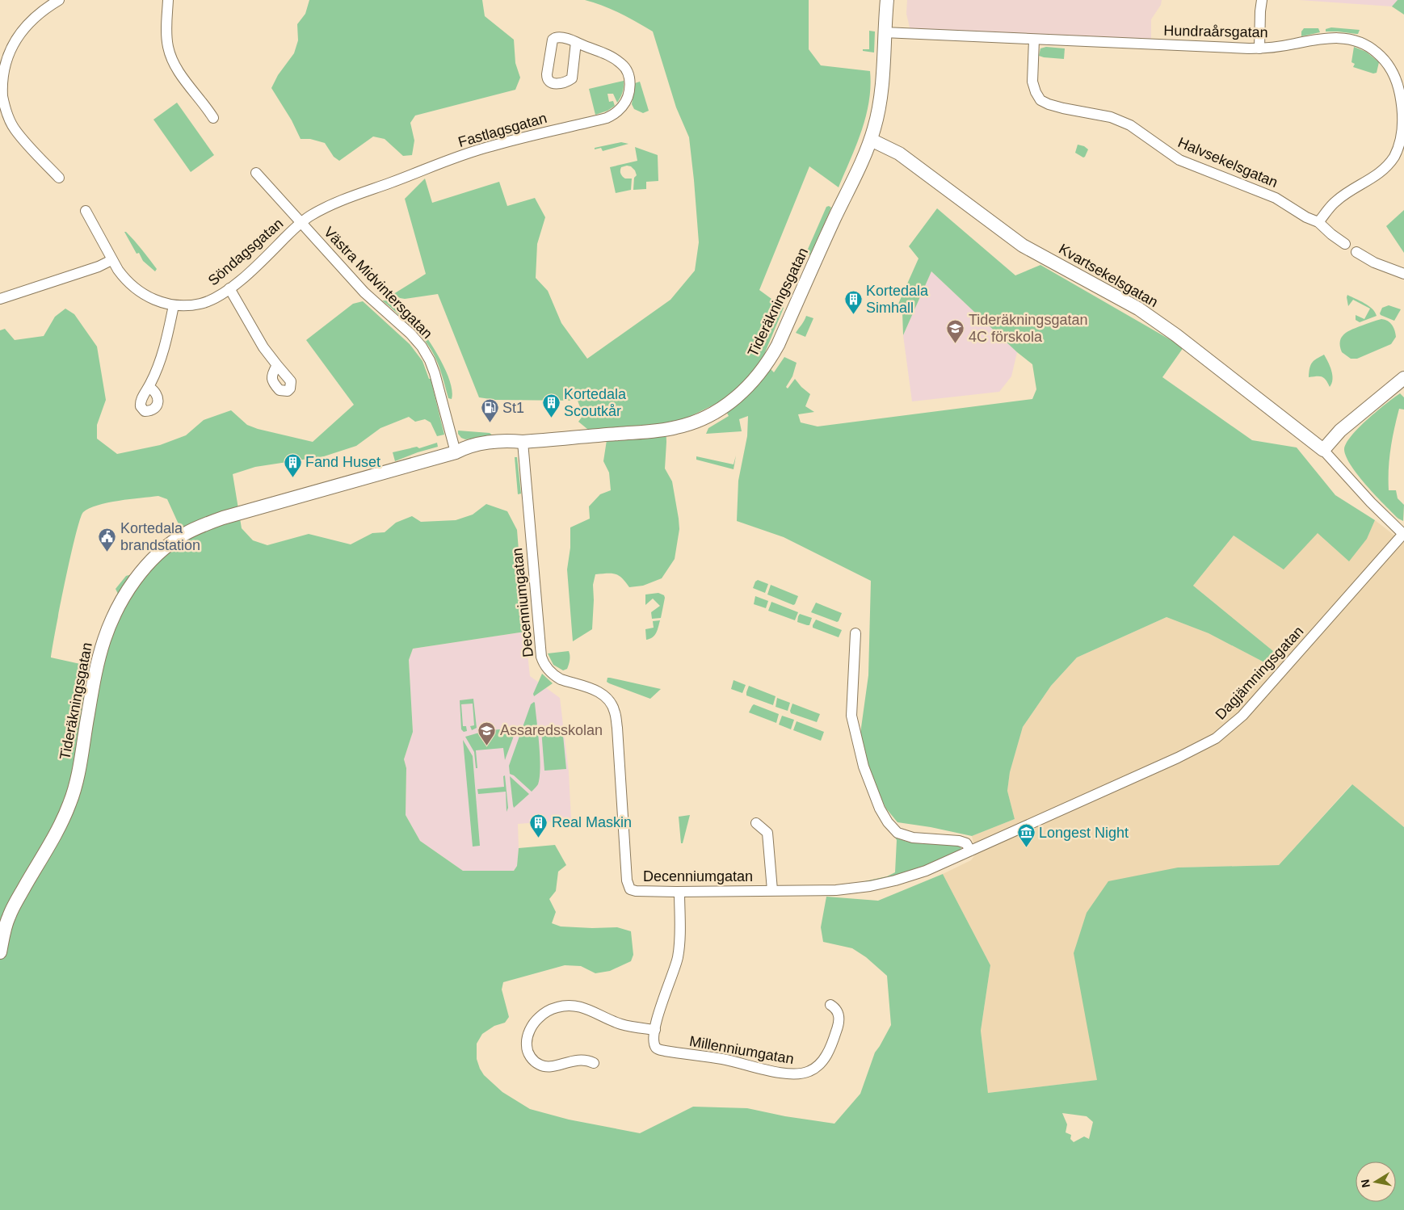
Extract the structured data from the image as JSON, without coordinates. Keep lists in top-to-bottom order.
{
  "streets": {
    "street": [
      "Hundraårsgatan",
      "Fastlagsgatan",
      "Halvsekelsgatan",
      "Söndagsgatan",
      "Kvartsekelsgatan",
      "Västra Midvintersgatan",
      "Tideräkningsgatan",
      "Decenniumgatan",
      "Dagjämningsgatan",
      "Millenniumgatan"
    ]
  },
  "crossings": [
    ["Hundraårsgatan", "Halvsekelsgatan"],
    ["Hundraårsgatan", "Tideräkningsgatan"],
    ["Fastlagsgatan", "Söndagsgatan"],
    ["Fastlagsgatan", "Västra Midvintersgatan"],
    ["Söndagsgatan", "Västra Midvintersgatan"],
    ["Kvartsekelsgatan", "Tideräkningsgatan"],
    ["Västra Midvintersgatan", "Tideräkningsgatan"],
    ["Tideräkningsgatan", "Decenniumgatan"],
    ["Decenniumgatan", "Dagjämningsgatan"],
    ["Decenniumgatan", "Millenniumgatan"]
  ],
  "places": {
    "building": [
      "Kortedala Simhall",
      "Kortedala Scoutkår",
      "Fand Huset",
      "Real Maskin"
    ],
    "school or university": ["Tideräkningsgatan 4C förskola", "Assaredsskolan"],
    "fuel station": ["St1"],
    "public building": ["Kortedala brandstation"],
    "museum": ["Longest Night"]
  },
  "north": "left"
}
